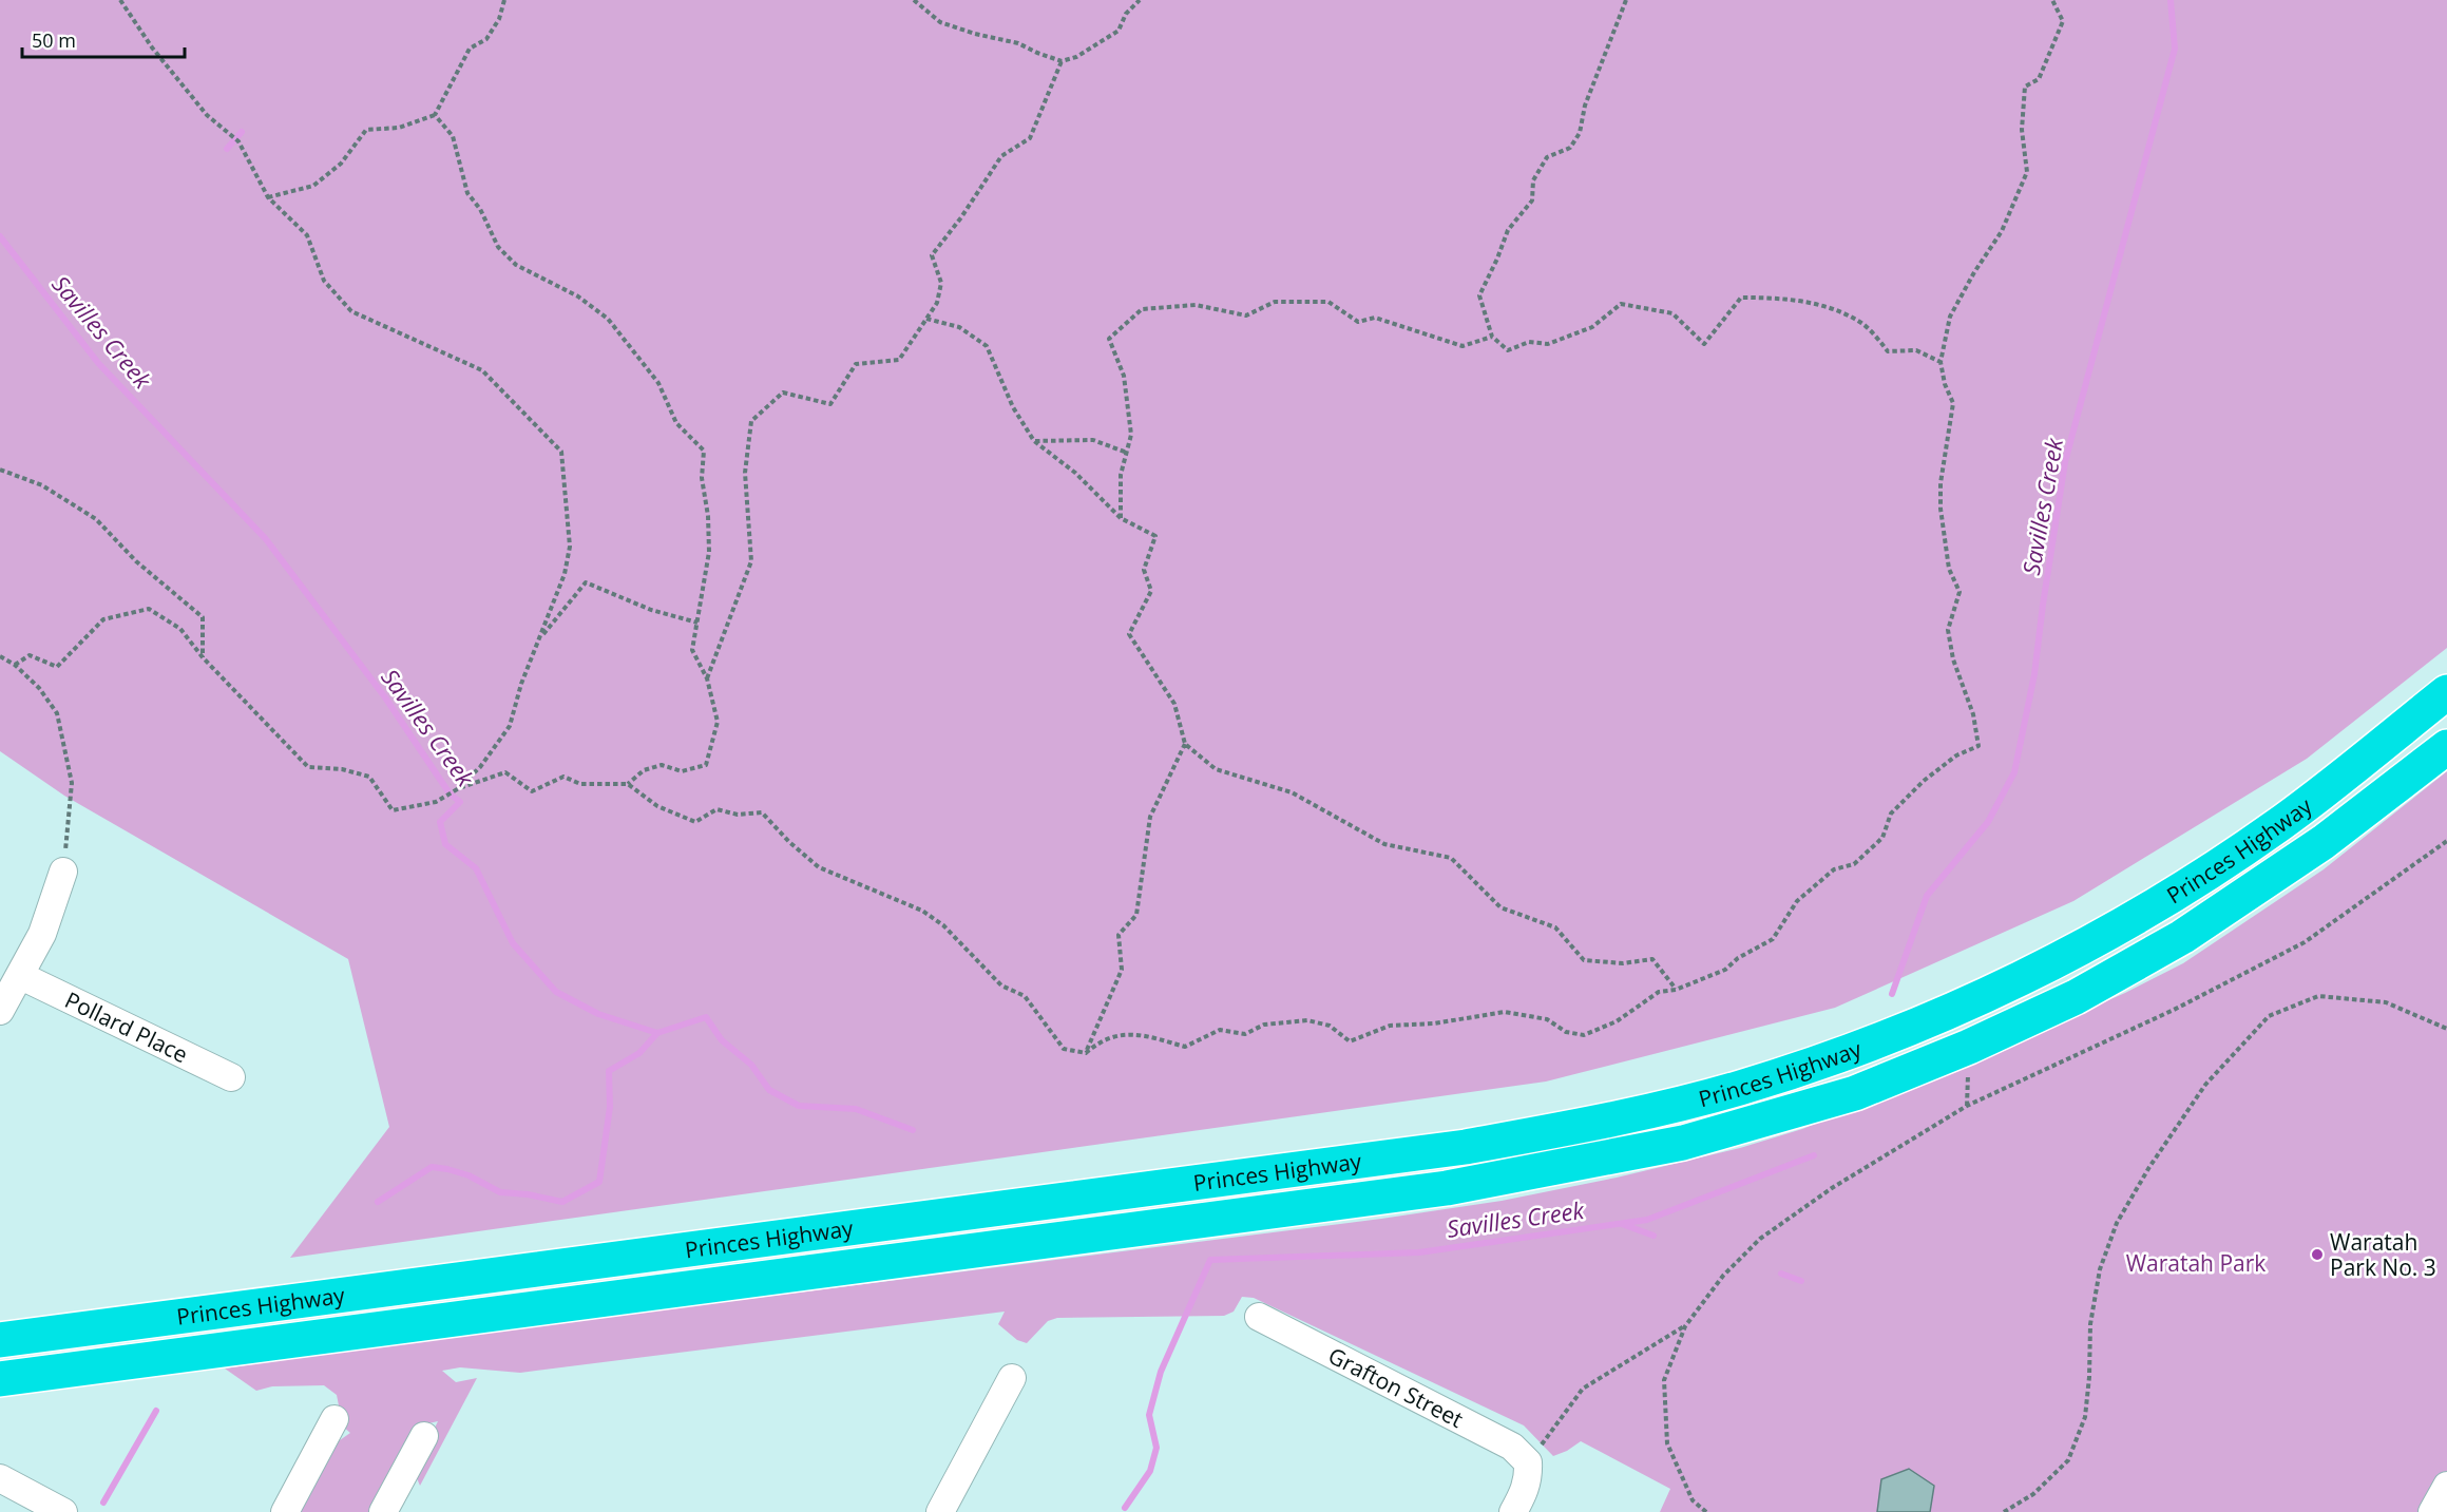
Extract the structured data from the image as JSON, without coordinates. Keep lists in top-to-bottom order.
{
  "streets": {
    "highway": ["Princes Highway"],
    "street": ["Pollard Place", "Grafton Street"]
  },
  "water": ["Savilles Creek"],
  "parks": ["Waratah Park"],
  "places": ["Waratah Park No. 3"],
  "scale_bar": "50 m"
}
